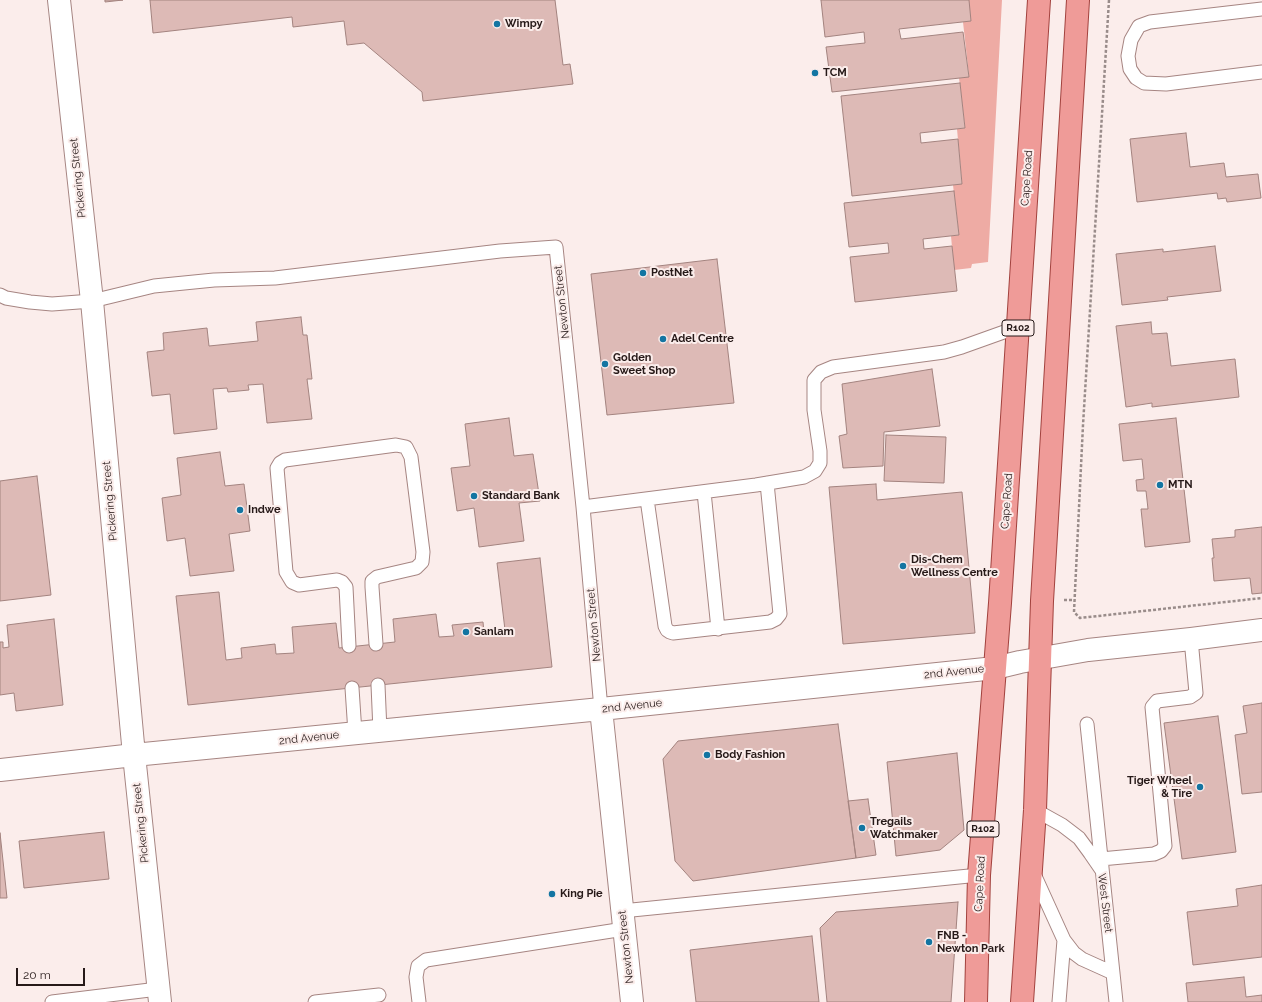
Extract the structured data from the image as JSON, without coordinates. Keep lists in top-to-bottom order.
{
  "streets": {
    "main road": ["Cape Road", "R102"],
    "street": ["Pickering Street", "Newton Street", "2nd Avenue"],
    "lane": ["West Street"]
  },
  "crossings": [
    ["Pickering Street", "Newton Street"],
    ["Pickering Street", "2nd Avenue"],
    ["Cape Road", "2nd Avenue"],
    ["Newton Street", "2nd Avenue"]
  ],
  "places": [
    "Wimpy",
    "TCM",
    "PostNet",
    "Adel Centre",
    "Golden Sweet Shop",
    "MTN",
    "Standard Bank",
    "Indwe",
    "Dis-Chem Wellness Centre",
    "Sanlam",
    "Body Fashion",
    "Tiger Wheel & Tire",
    "Tregails Watchmaker",
    "King Pie",
    "FNB - Newton Park"
  ],
  "scale_bar": "20 m"
}
